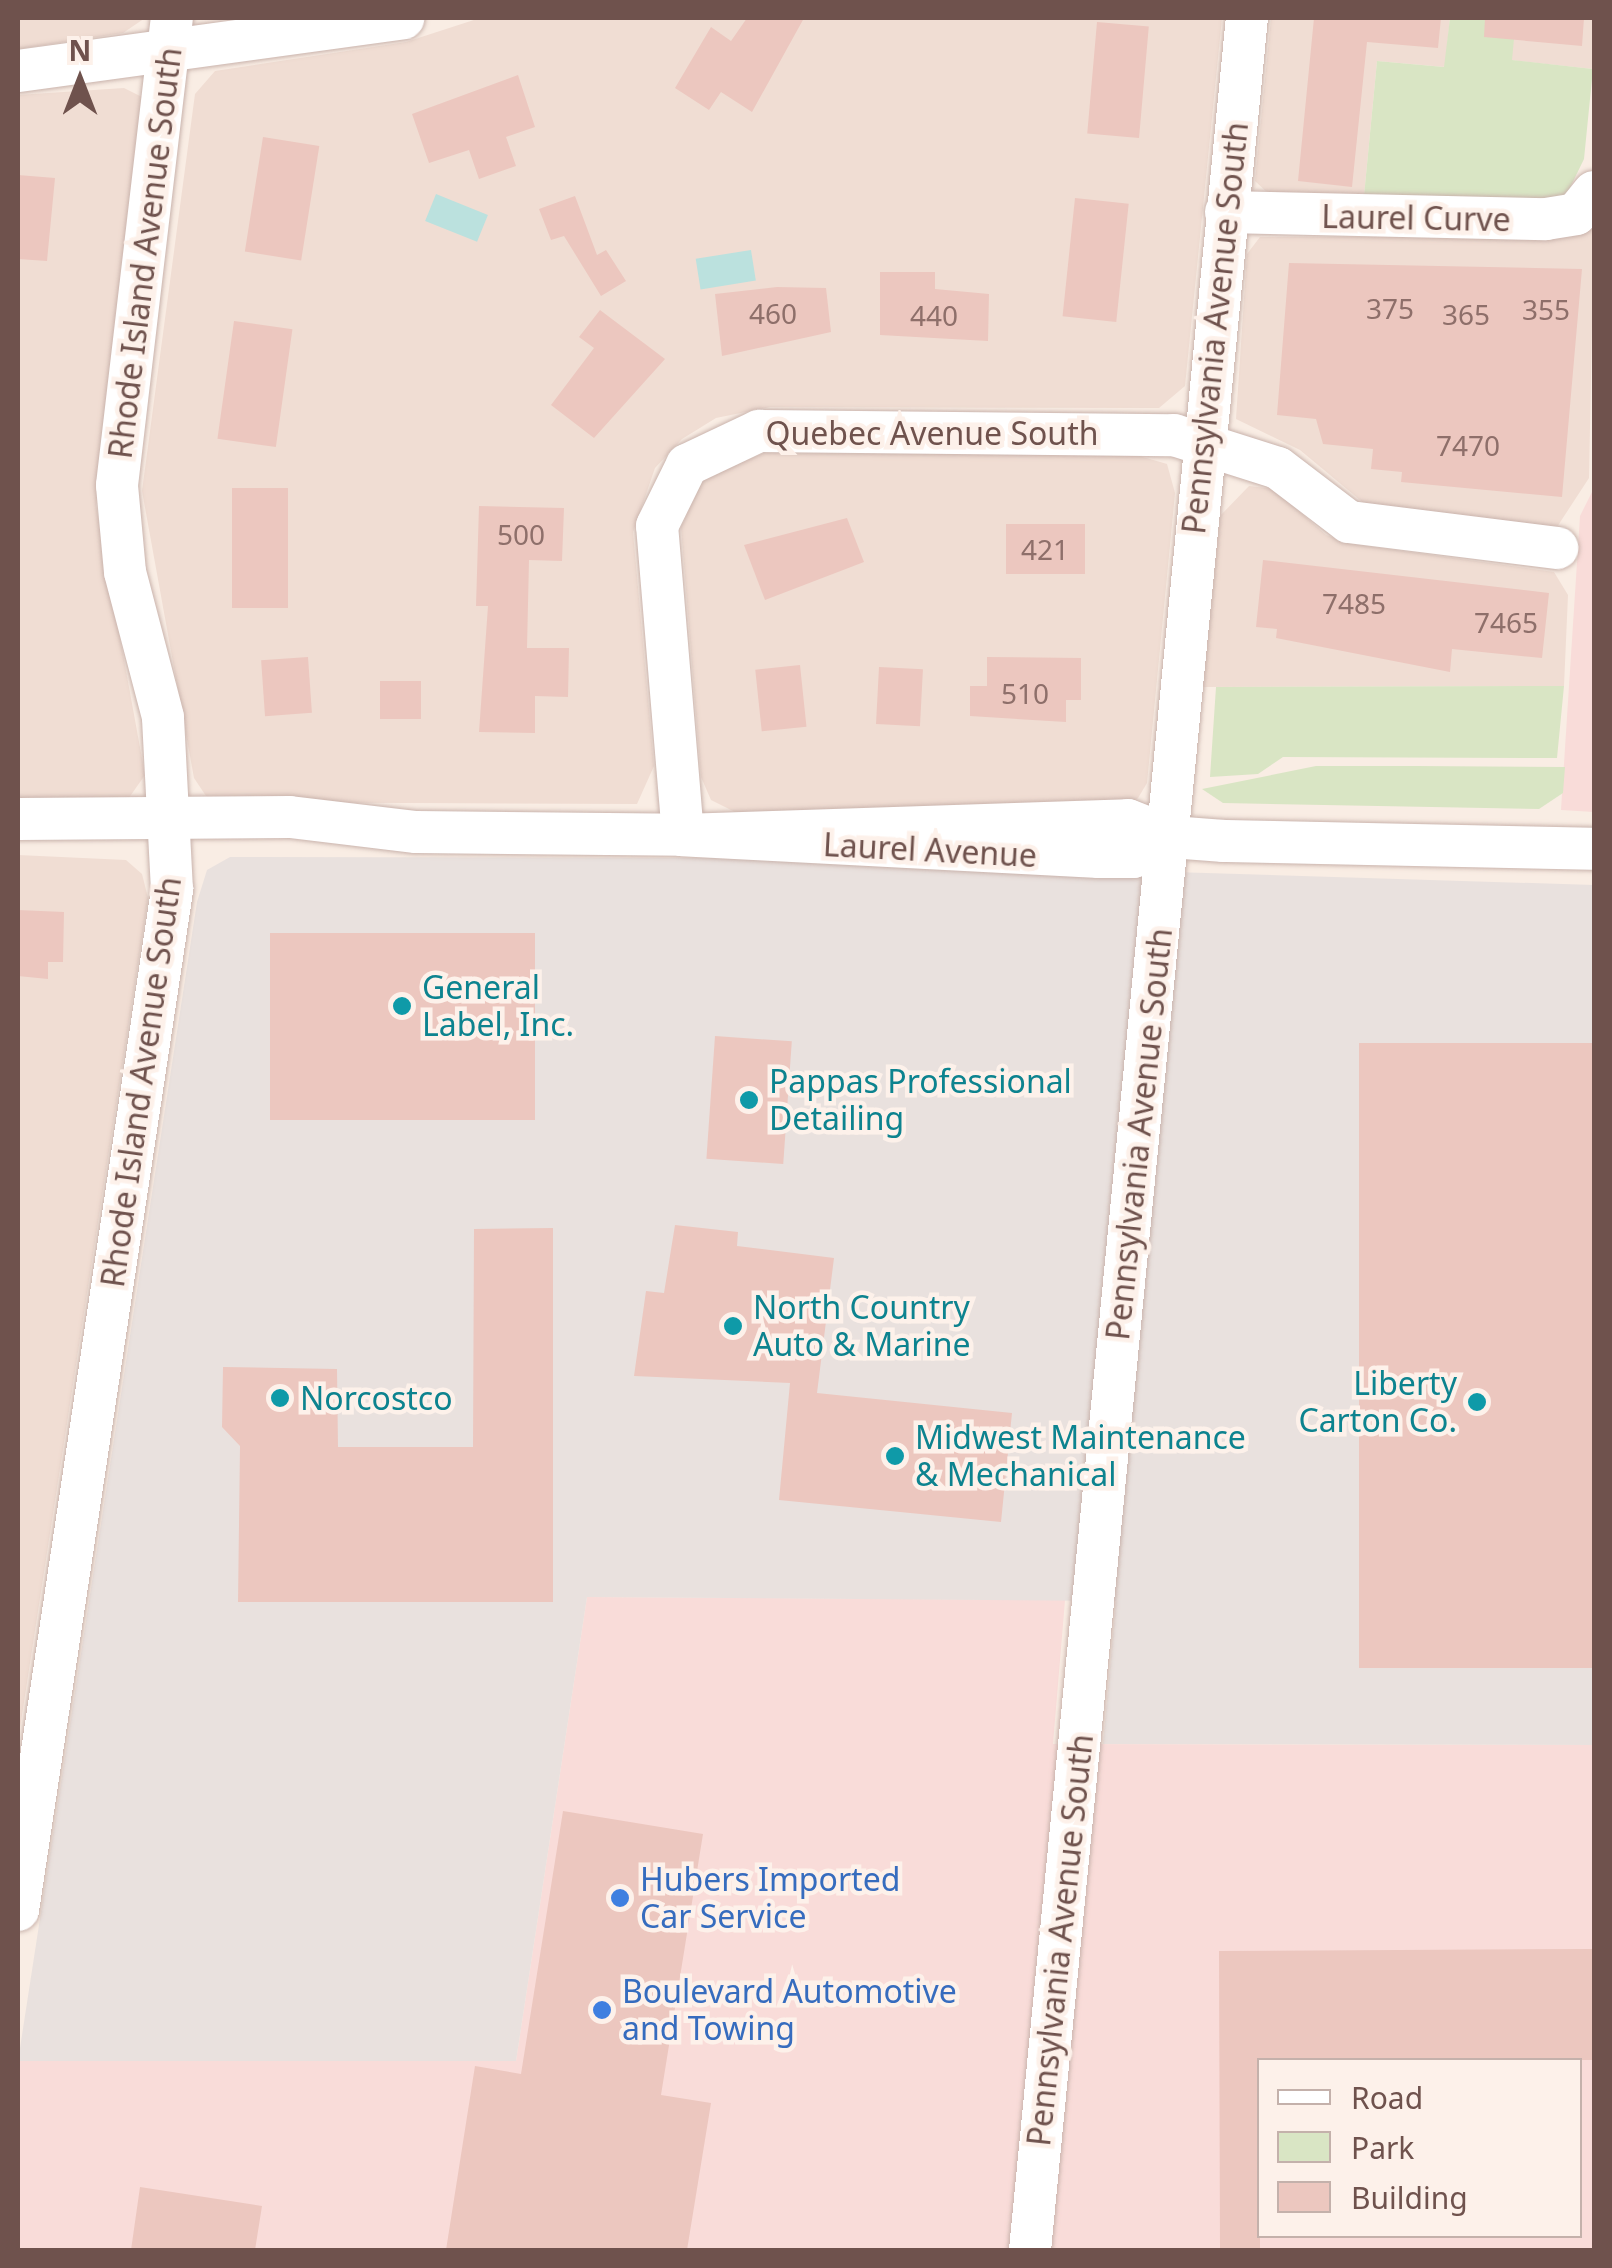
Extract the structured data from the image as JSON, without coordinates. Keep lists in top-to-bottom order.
{
  "streets": {
    "street": [
      "Laurel Curve",
      "Rhode Island Avenue South",
      "Pennsylvania Avenue South",
      "Quebec Avenue South",
      "Laurel Avenue"
    ]
  },
  "crossings": [
    ["Laurel Curve", "Pennsylvania Avenue South"],
    ["Rhode Island Avenue South", "Laurel Avenue"],
    ["Pennsylvania Avenue South", "Quebec Avenue South"],
    ["Pennsylvania Avenue South", "Laurel Avenue"],
    ["Quebec Avenue South", "Laurel Avenue"]
  ],
  "places": [
    "General Label, Inc.",
    "Pappas Professional Detailing",
    "North Country Auto & Marine",
    "Norcostco",
    "Liberty Carton Co.",
    "Midwest Maintenance & Mechanical",
    "Hubers Imported Car Service",
    "Boulevard Automotive and Towing"
  ],
  "house_numbers": [
    "375",
    "355",
    "460",
    "365",
    "440",
    "7470",
    "500",
    "421",
    "7485",
    "7465",
    "510"
  ],
  "legend": ["Road", "Park", "Building"],
  "north": "top"
}
